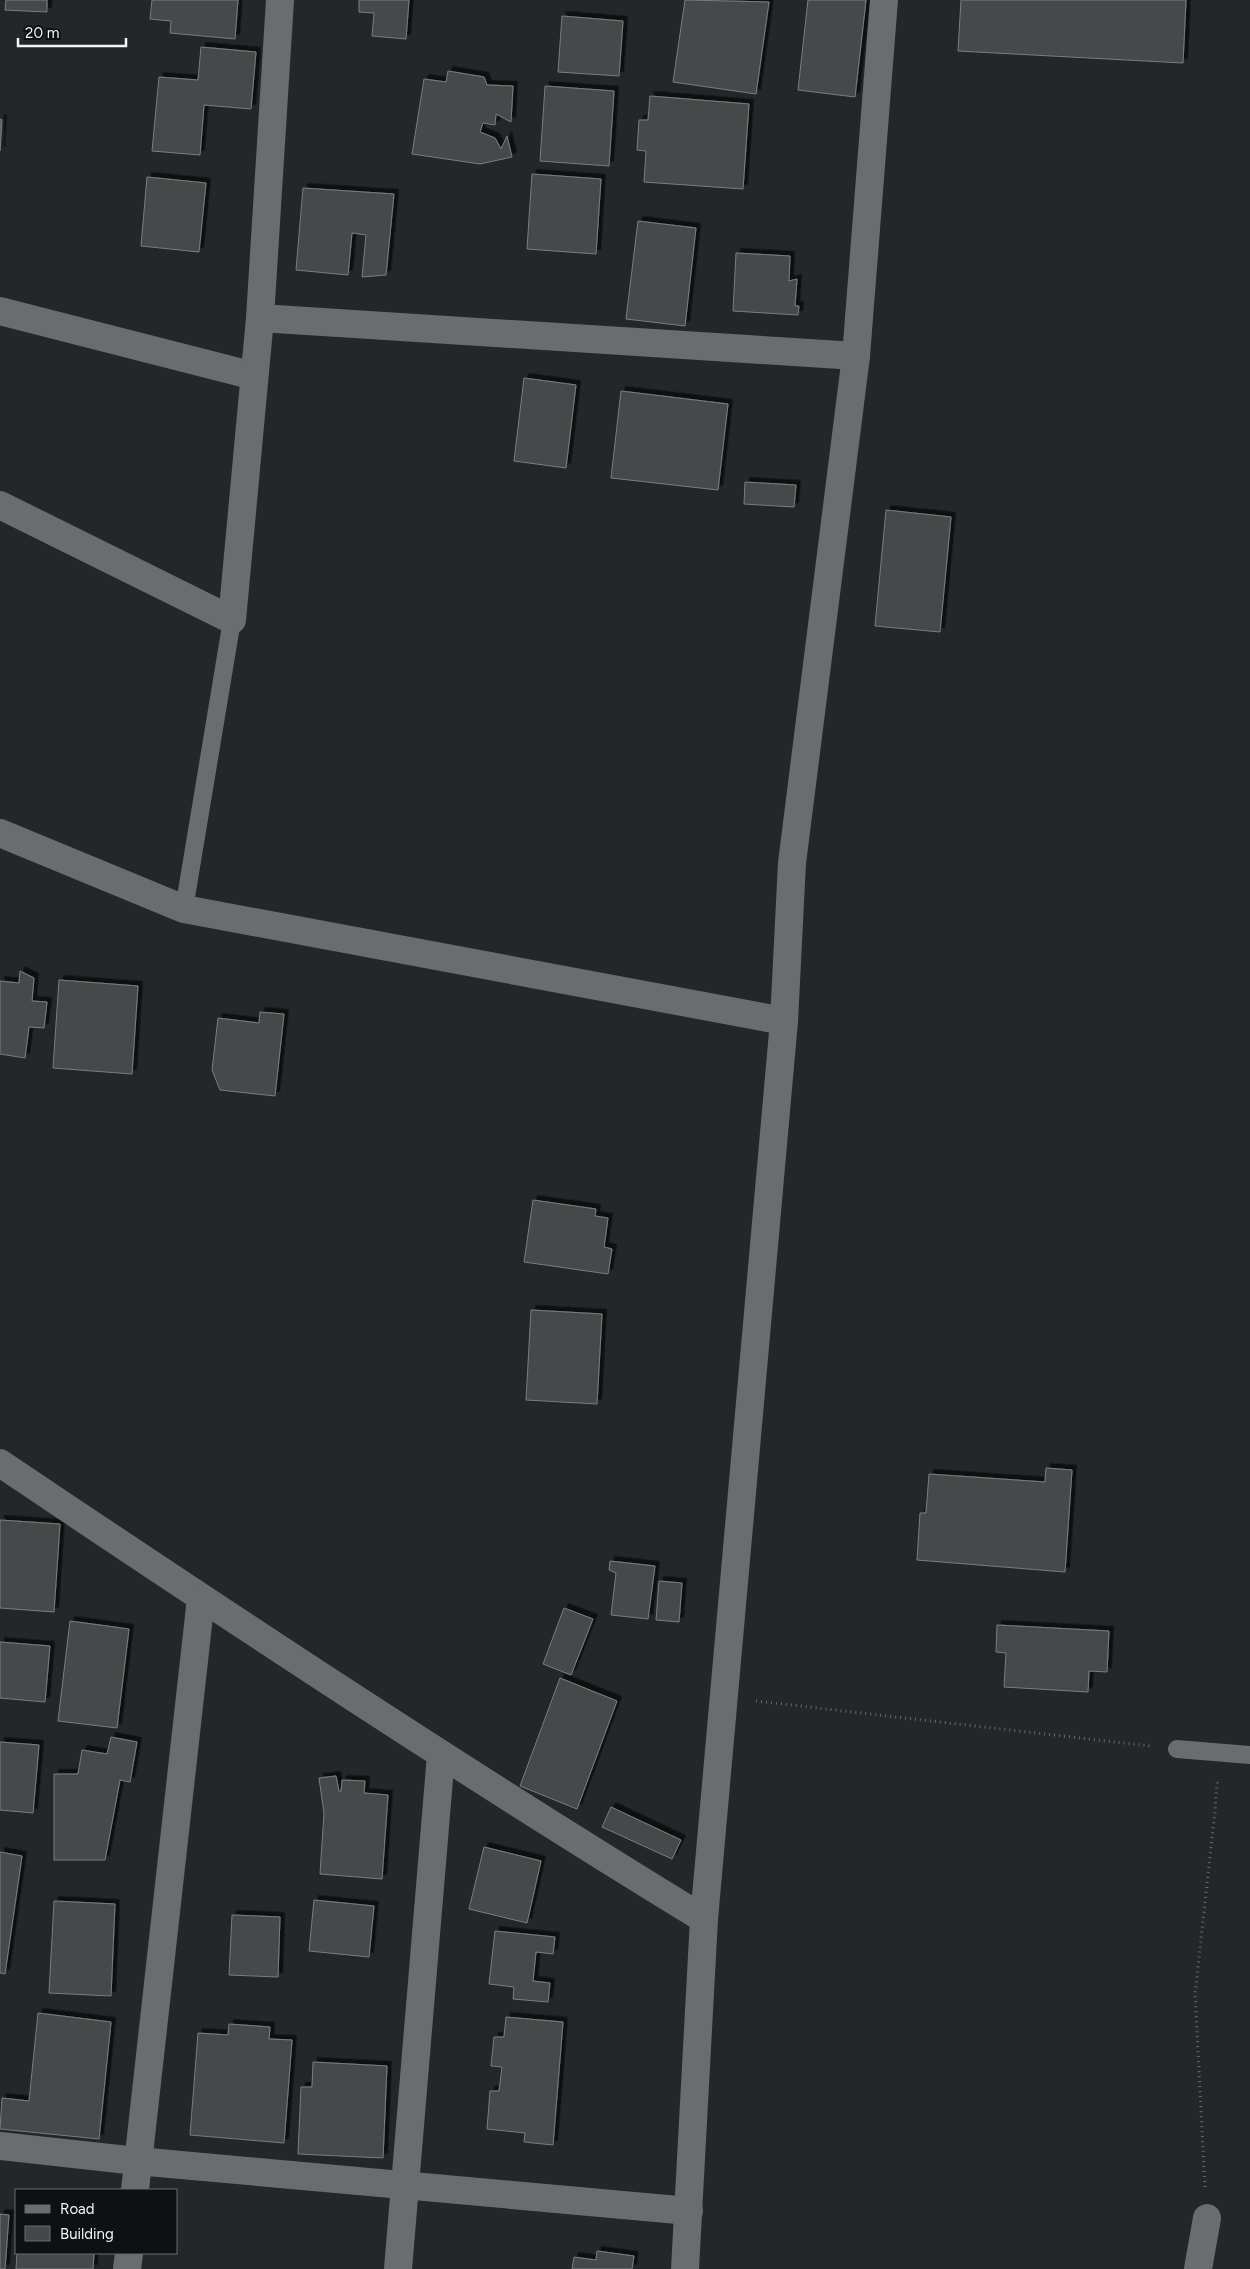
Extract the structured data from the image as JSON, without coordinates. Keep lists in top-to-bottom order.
{
  "legend": ["Road", "Building"],
  "scale_bar": "20 m"
}
